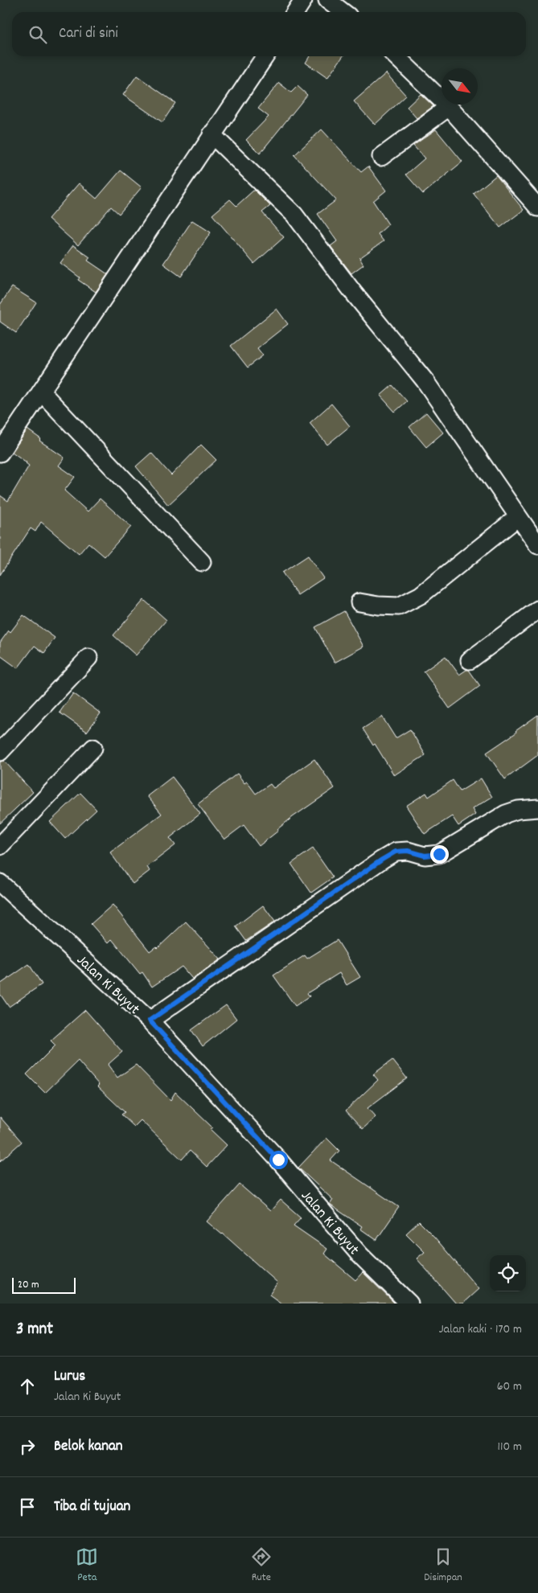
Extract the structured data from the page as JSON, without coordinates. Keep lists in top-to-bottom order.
{
  "streets": {
    "street": ["Jalan Ki Buyut"]
  },
  "scale_bar": "20 m",
  "north": "bottom right",
  "page": {
    "search": "Cari di sini",
    "scale": "20 m",
    "heading": ["3 mnt", "Jalan kaki · 170 m"],
    "list": [
      ["Lurus", "Jalan Ki Buyut", "60 m"],
      ["Belok kanan", "110 m"],
      "Tiba di tujuan"
    ],
    "nav": ["Peta", "Rute", "Disimpan"]
  }
}
